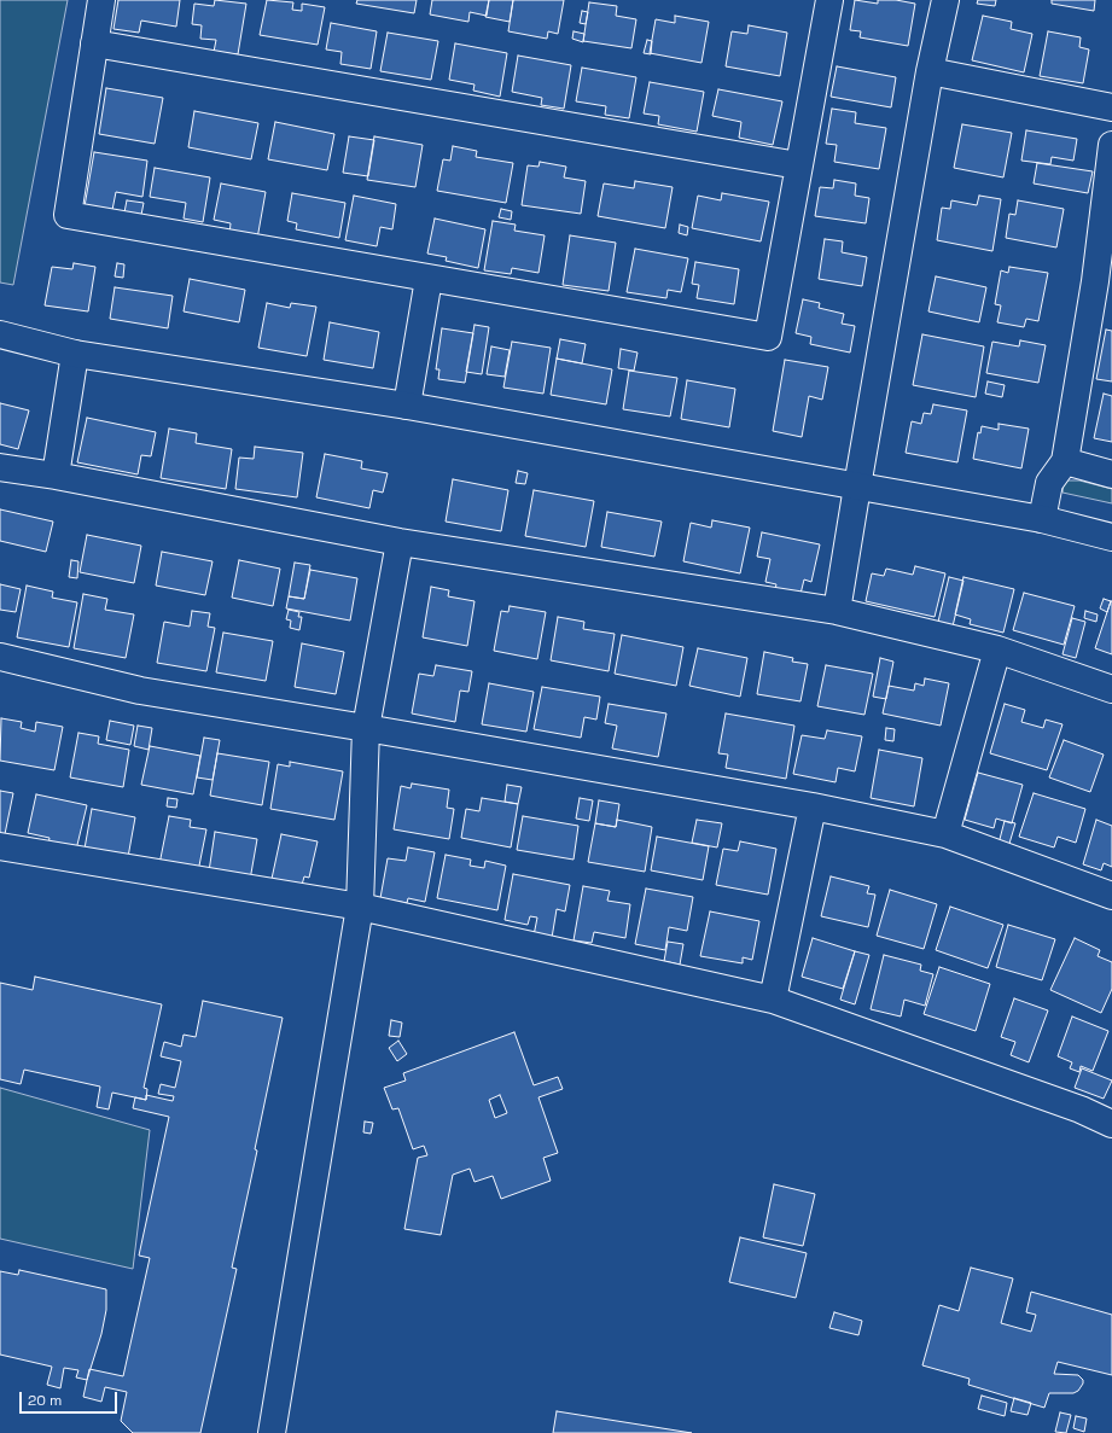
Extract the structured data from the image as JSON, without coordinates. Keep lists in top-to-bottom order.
{
  "scale_bar": "20 m"
}
